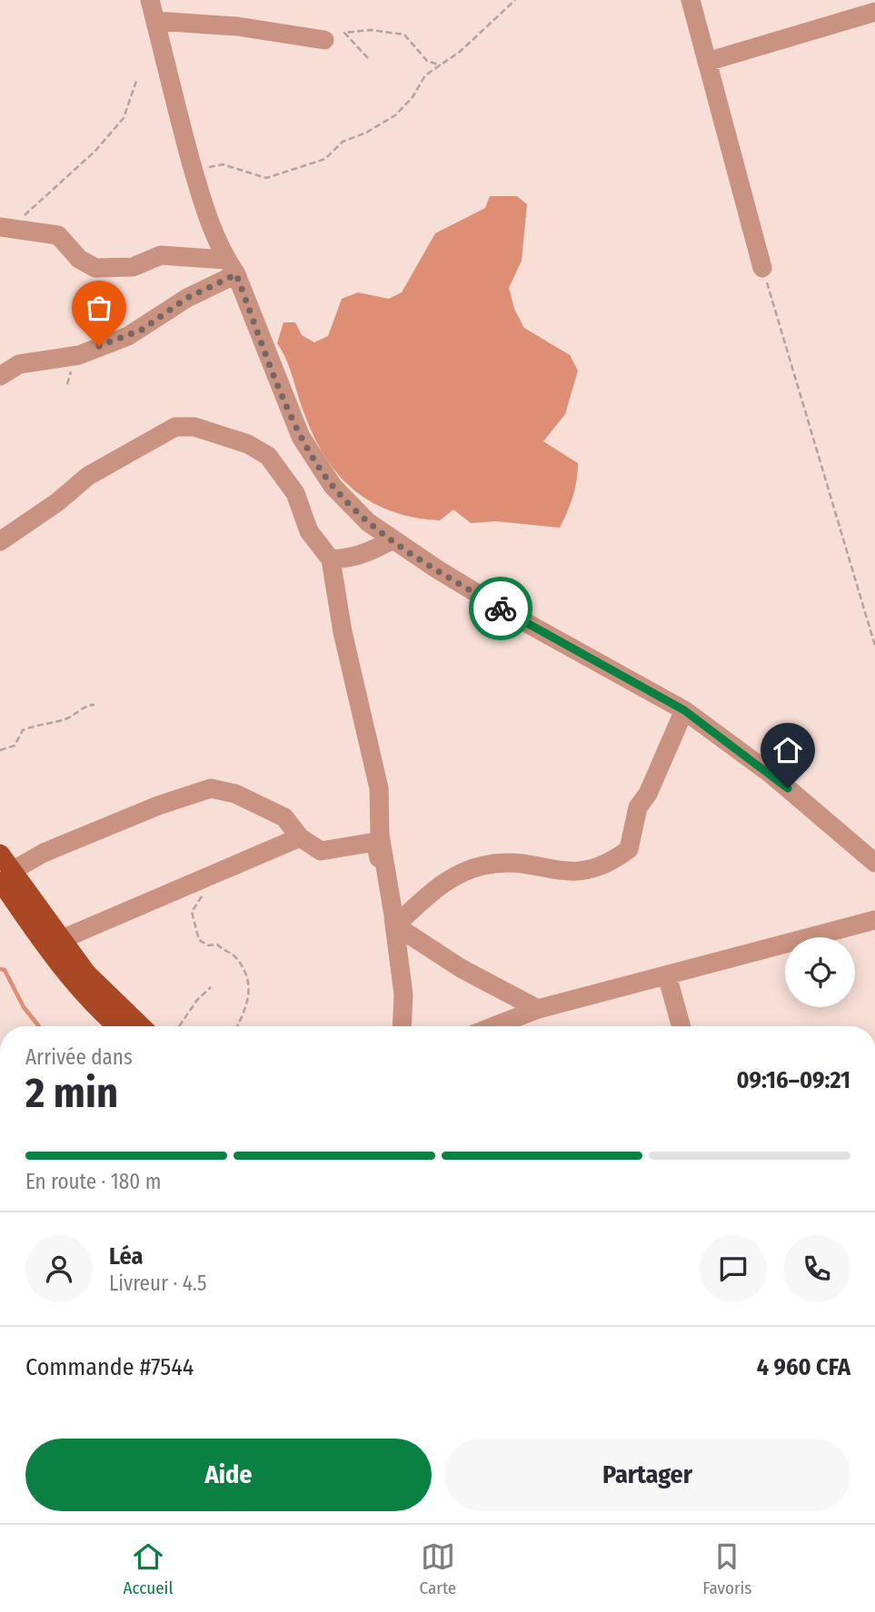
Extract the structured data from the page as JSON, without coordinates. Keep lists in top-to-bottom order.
{
  "page": {
    "heading": ["2 min", "Arrivée dans", "09:16–09:21"],
    "panel": [
      "Léa",
      "Livreur · 4.5",
      "Commande #7544",
      "4 960 CFA"
    ],
    "bar": "En route · 180 m",
    "buttons": ["Aide", "Partager"],
    "tabs": ["Accueil", "Carte", "Favoris"]
  }
}
